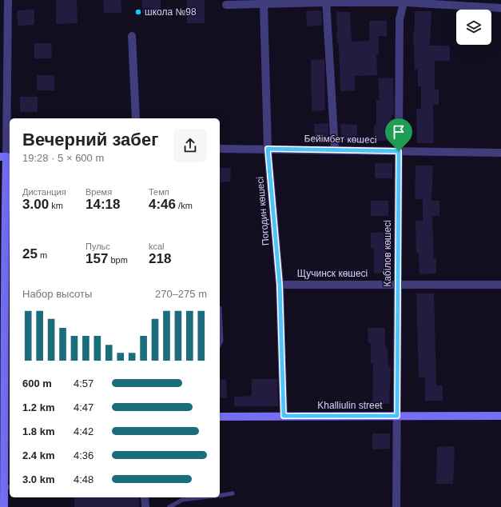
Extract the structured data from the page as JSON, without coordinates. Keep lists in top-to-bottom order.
{
  "streets": {
    "main road": ["Khalliulin street"],
    "street": [
      "Бейімбет көшесі",
      "Погодин көшесі",
      "Кабілов көшесі",
      "Щучинск көшесі"
    ]
  },
  "crossings": [
    ["Бейімбет көшесі", "Погодин көшесі"],
    ["Бейімбет көшесі", "Кабілов көшесі"],
    ["Погодин көшесі", "Щучинск көшесі"],
    ["Погодин көшесі", "Khalliulin street"],
    ["Кабілов көшесі", "Щучинск көшесі"],
    ["Кабілов көшесі", "Khalliulin street"]
  ],
  "places": ["школа №98"],
  "page": {
    "heading": ["Вечерний забег", "19:28 · 5 × 600 m"],
    "stats": [
      ["Дистанция", "3.00 km"],
      ["Время", "14:18"],
      ["Темп", "4:46 /km"],
      ["25 m"],
      ["Пульс", "157 bpm"],
      ["kcal", "218"]
    ],
    "chart": ["Набор высоты", "270–275 m"],
    "list": [
      {
        "name": "600 m",
        "note": "4:57"
      },
      {
        "name": "1.2 km",
        "note": "4:47"
      },
      {
        "name": "1.8 km",
        "note": "4:42"
      },
      {
        "name": "2.4 km",
        "note": "4:36"
      },
      {
        "name": "3.0 km",
        "note": "4:48"
      }
    ]
  }
}
